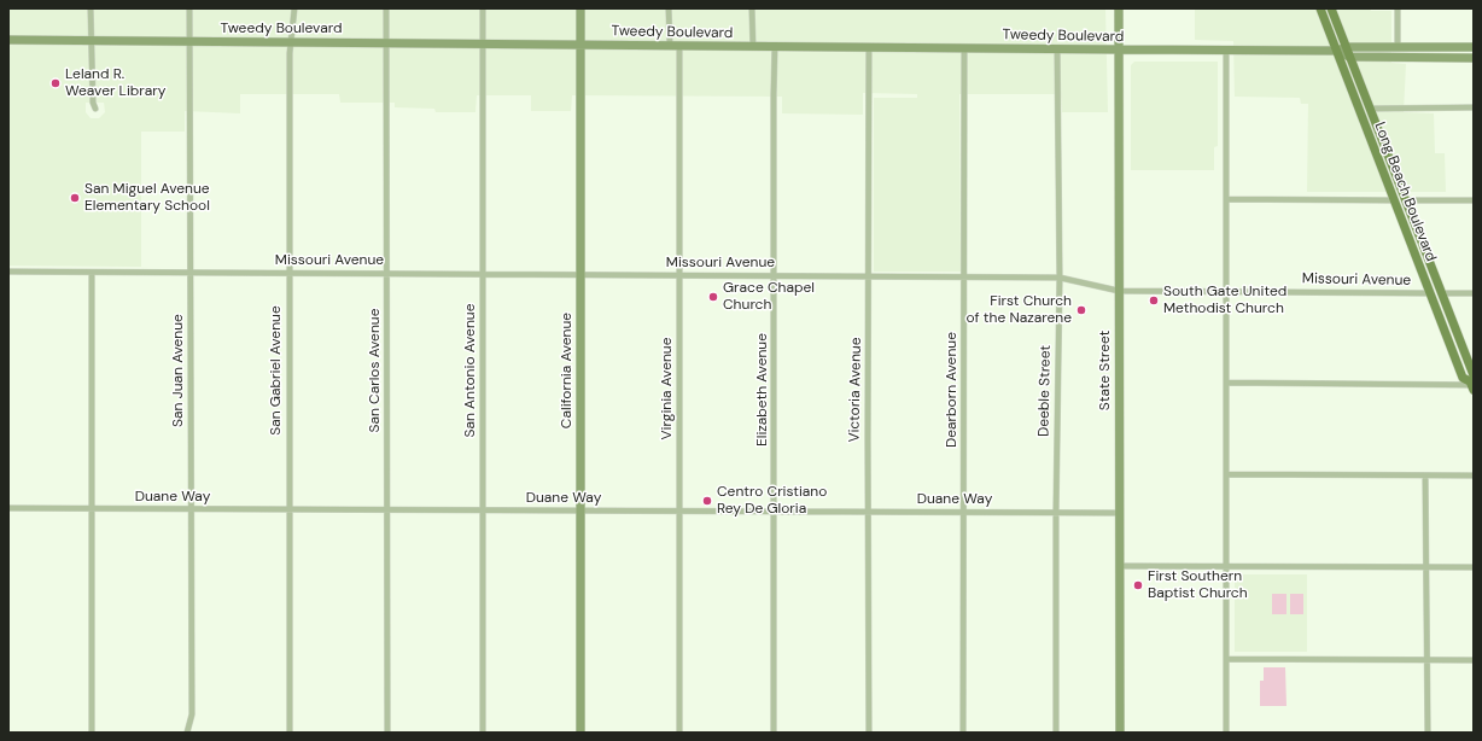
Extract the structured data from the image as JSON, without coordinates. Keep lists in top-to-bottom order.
{
  "streets": {
    "main road": [
      "Tweedy Boulevard",
      "Long Beach Boulevard",
      "California Avenue",
      "State Street"
    ],
    "street": [
      "Missouri Avenue",
      "San Juan Avenue",
      "San Gabriel Avenue",
      "San Carlos Avenue",
      "San Antonio Avenue",
      "Virginia Avenue",
      "Elizabeth Avenue",
      "Victoria Avenue",
      "Dearborn Avenue",
      "Deeble Street",
      "Duane Way"
    ]
  },
  "crossings": [
    ["Tweedy Boulevard", "Long Beach Boulevard"],
    ["Tweedy Boulevard", "San Juan Avenue"],
    ["Tweedy Boulevard", "San Gabriel Avenue"],
    ["Tweedy Boulevard", "San Carlos Avenue"],
    ["Tweedy Boulevard", "San Antonio Avenue"],
    ["Tweedy Boulevard", "California Avenue"],
    ["Tweedy Boulevard", "State Street"],
    ["Tweedy Boulevard", "Virginia Avenue"],
    ["Tweedy Boulevard", "Elizabeth Avenue"],
    ["Tweedy Boulevard", "Victoria Avenue"],
    ["Tweedy Boulevard", "Dearborn Avenue"],
    ["Tweedy Boulevard", "Deeble Street"],
    ["Long Beach Boulevard", "Missouri Avenue"],
    ["Missouri Avenue", "San Juan Avenue"],
    ["Missouri Avenue", "San Gabriel Avenue"],
    ["Missouri Avenue", "San Carlos Avenue"],
    ["Missouri Avenue", "San Antonio Avenue"],
    ["Missouri Avenue", "California Avenue"],
    ["Missouri Avenue", "State Street"],
    ["Missouri Avenue", "Virginia Avenue"],
    ["Missouri Avenue", "Elizabeth Avenue"],
    ["Missouri Avenue", "Victoria Avenue"],
    ["Missouri Avenue", "Dearborn Avenue"],
    ["Missouri Avenue", "Deeble Street"],
    ["San Juan Avenue", "Duane Way"],
    ["San Gabriel Avenue", "Duane Way"],
    ["San Carlos Avenue", "Duane Way"],
    ["San Antonio Avenue", "Duane Way"],
    ["California Avenue", "Duane Way"],
    ["State Street", "Duane Way"],
    ["Virginia Avenue", "Duane Way"],
    ["Elizabeth Avenue", "Duane Way"],
    ["Victoria Avenue", "Duane Way"],
    ["Dearborn Avenue", "Duane Way"],
    ["Deeble Street", "Duane Way"]
  ],
  "places": [
    "Leland R. Weaver Library",
    "San Miguel Avenue Elementary School",
    "Grace Chapel Church",
    "South Gate United Methodist Church",
    "First Church of the Nazarene",
    "Centro Cristiano Rey De Gloria",
    "First Southern Baptist Church"
  ]
}
